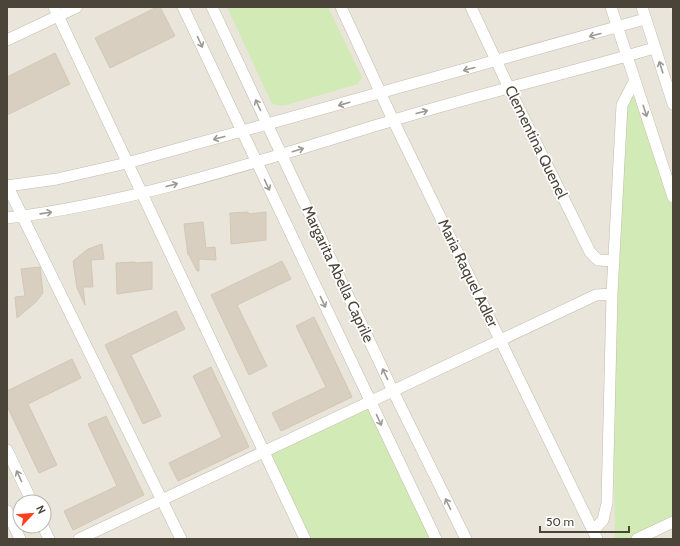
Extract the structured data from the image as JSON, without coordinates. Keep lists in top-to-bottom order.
{
  "streets": {
    "street": ["Clementina Quenel", "Maria Raquel Adler", "Margarita Abella Caprile"]
  },
  "scale_bar": "50 m",
  "north": "top right"
}
